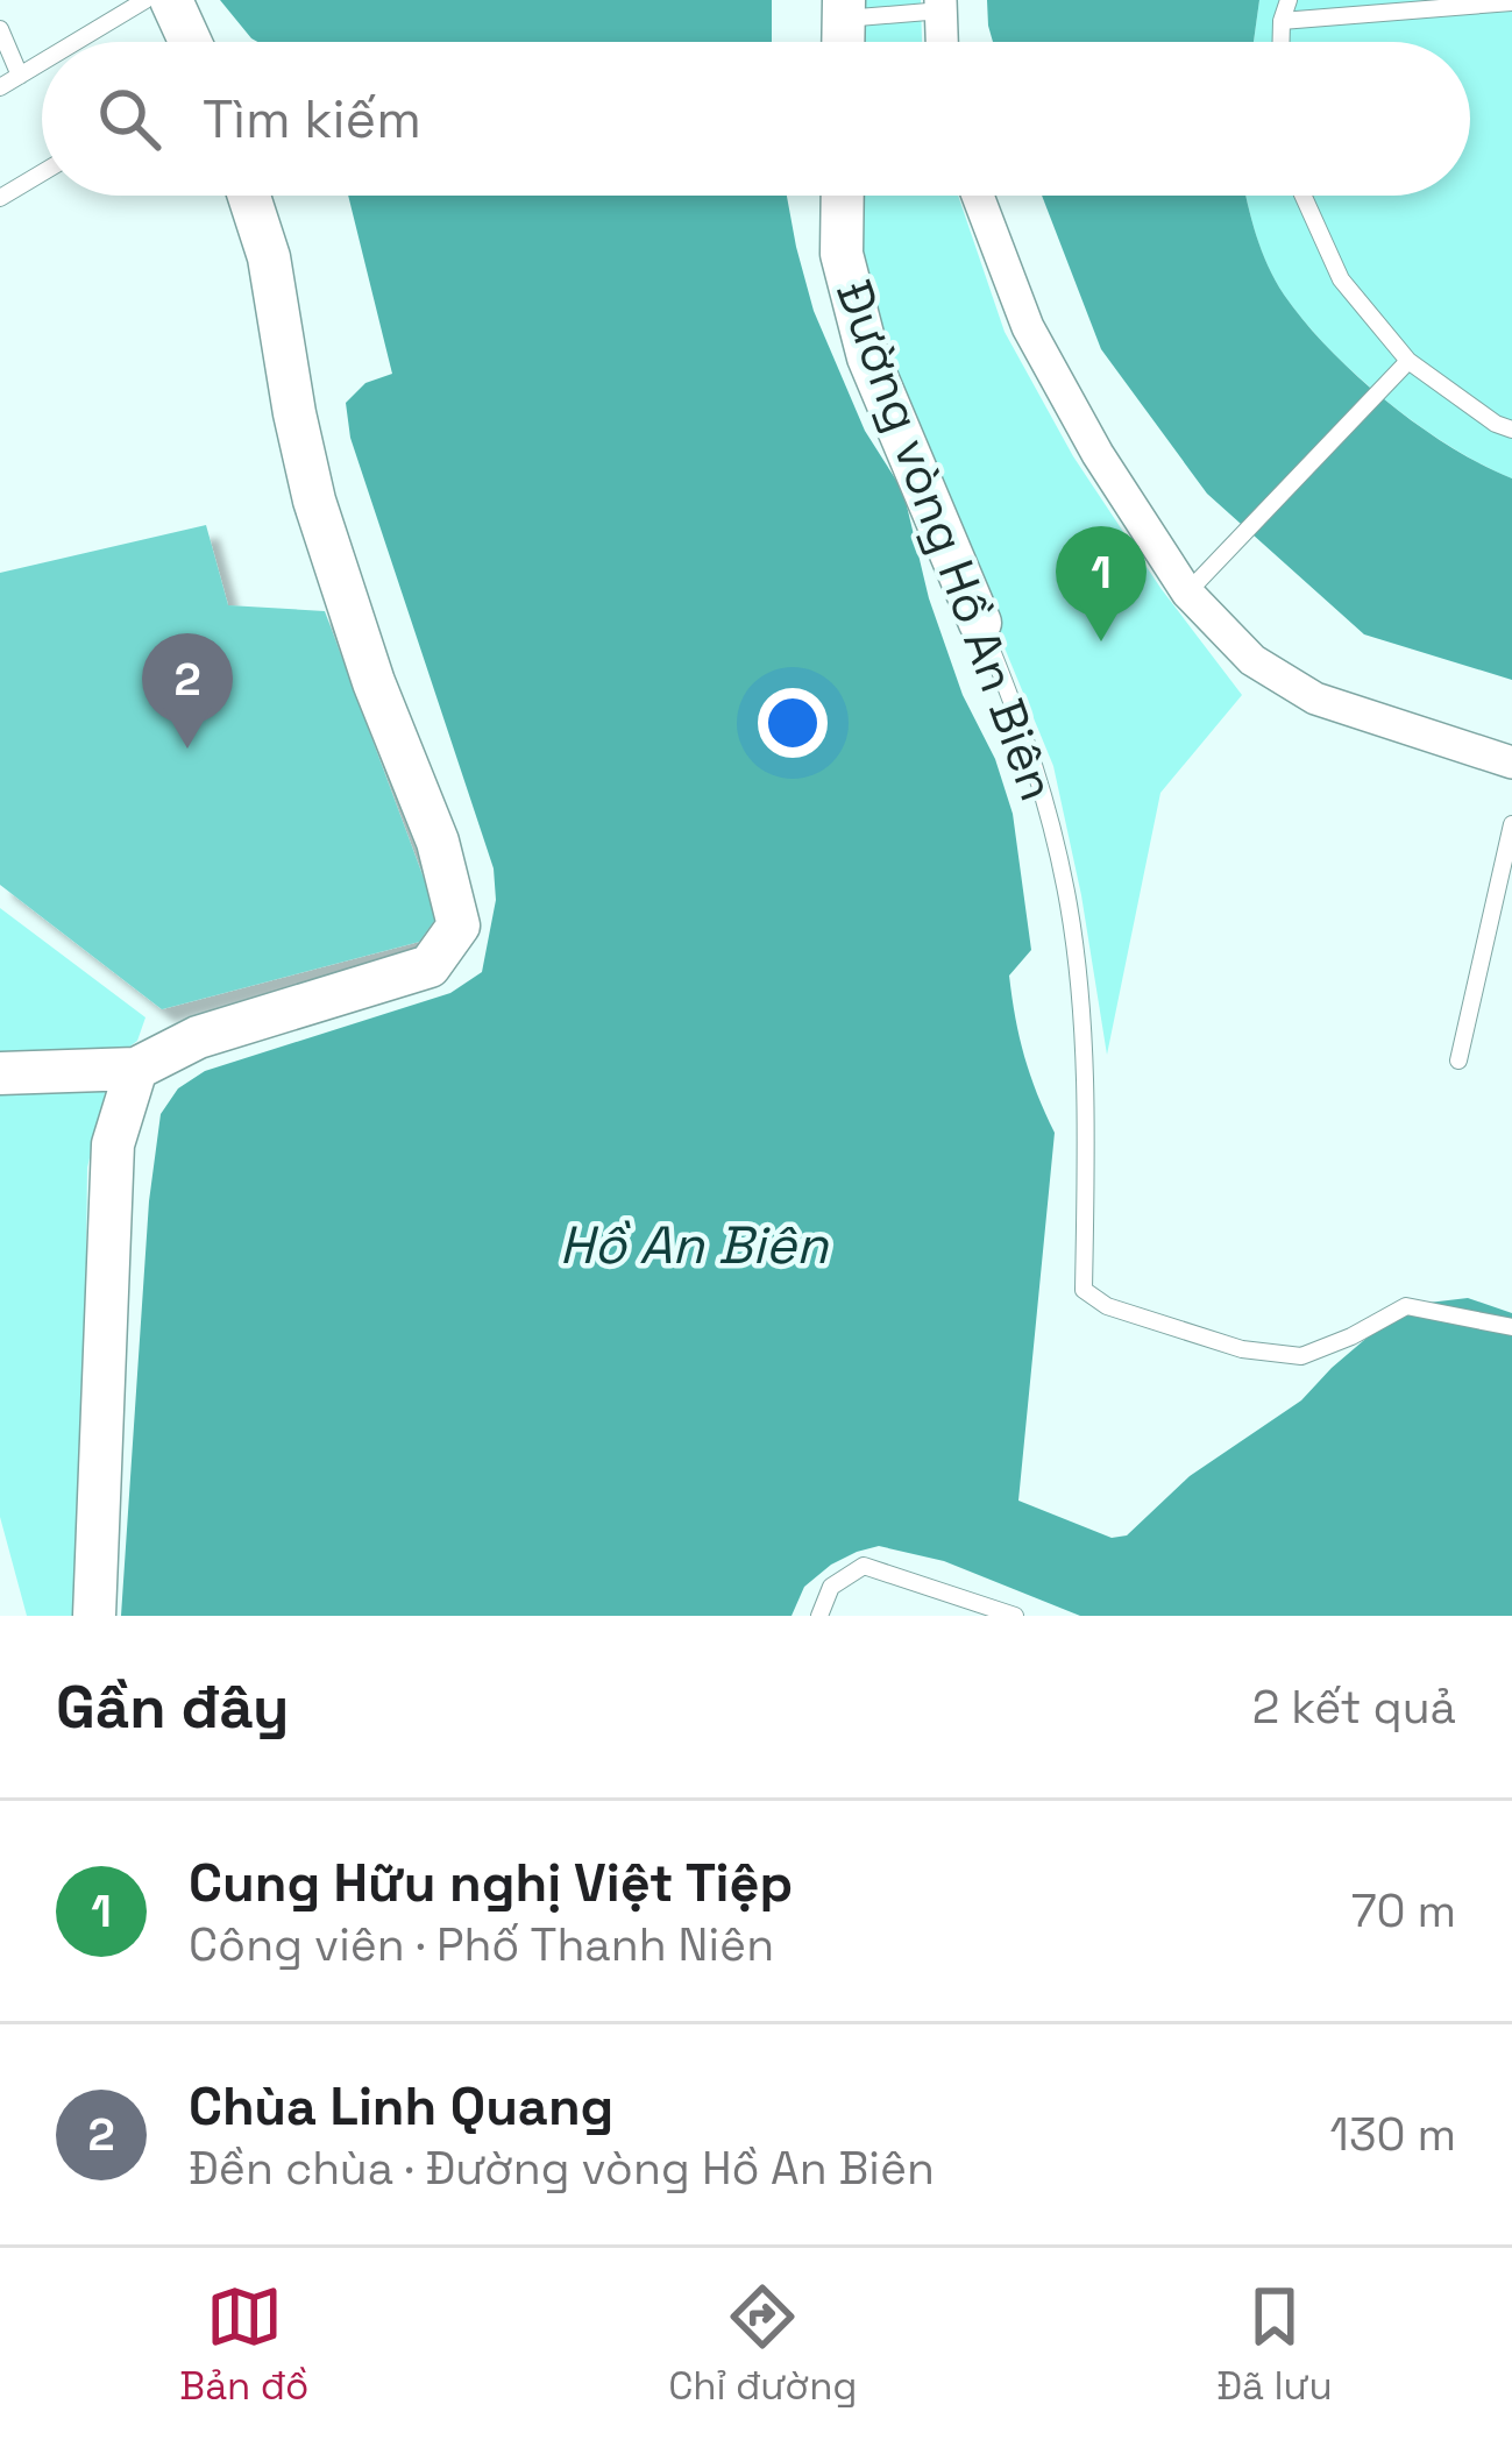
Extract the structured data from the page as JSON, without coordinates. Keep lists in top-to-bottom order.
{
  "streets": {
    "street": ["Đường vòng Hồ An Biên"]
  },
  "water": ["Hồ An Biên"],
  "page": {
    "search": "Tìm kiếm",
    "pins": ["1", "2"],
    "heading": ["Gần đây", "2 kết quả"],
    "list": [
      {
        "mark": "1",
        "name": "Cung Hữu nghị Việt Tiệp",
        "note": "Công viên · Phố Thanh Niên",
        "value": "70 m"
      },
      {
        "mark": "2",
        "name": "Chùa Linh Quang",
        "note": "Đền chùa · Đường vòng Hồ An Biên",
        "value": "130 m"
      }
    ],
    "nav": ["Bản đồ", "Chỉ đường", "Đã lưu"]
  }
}
